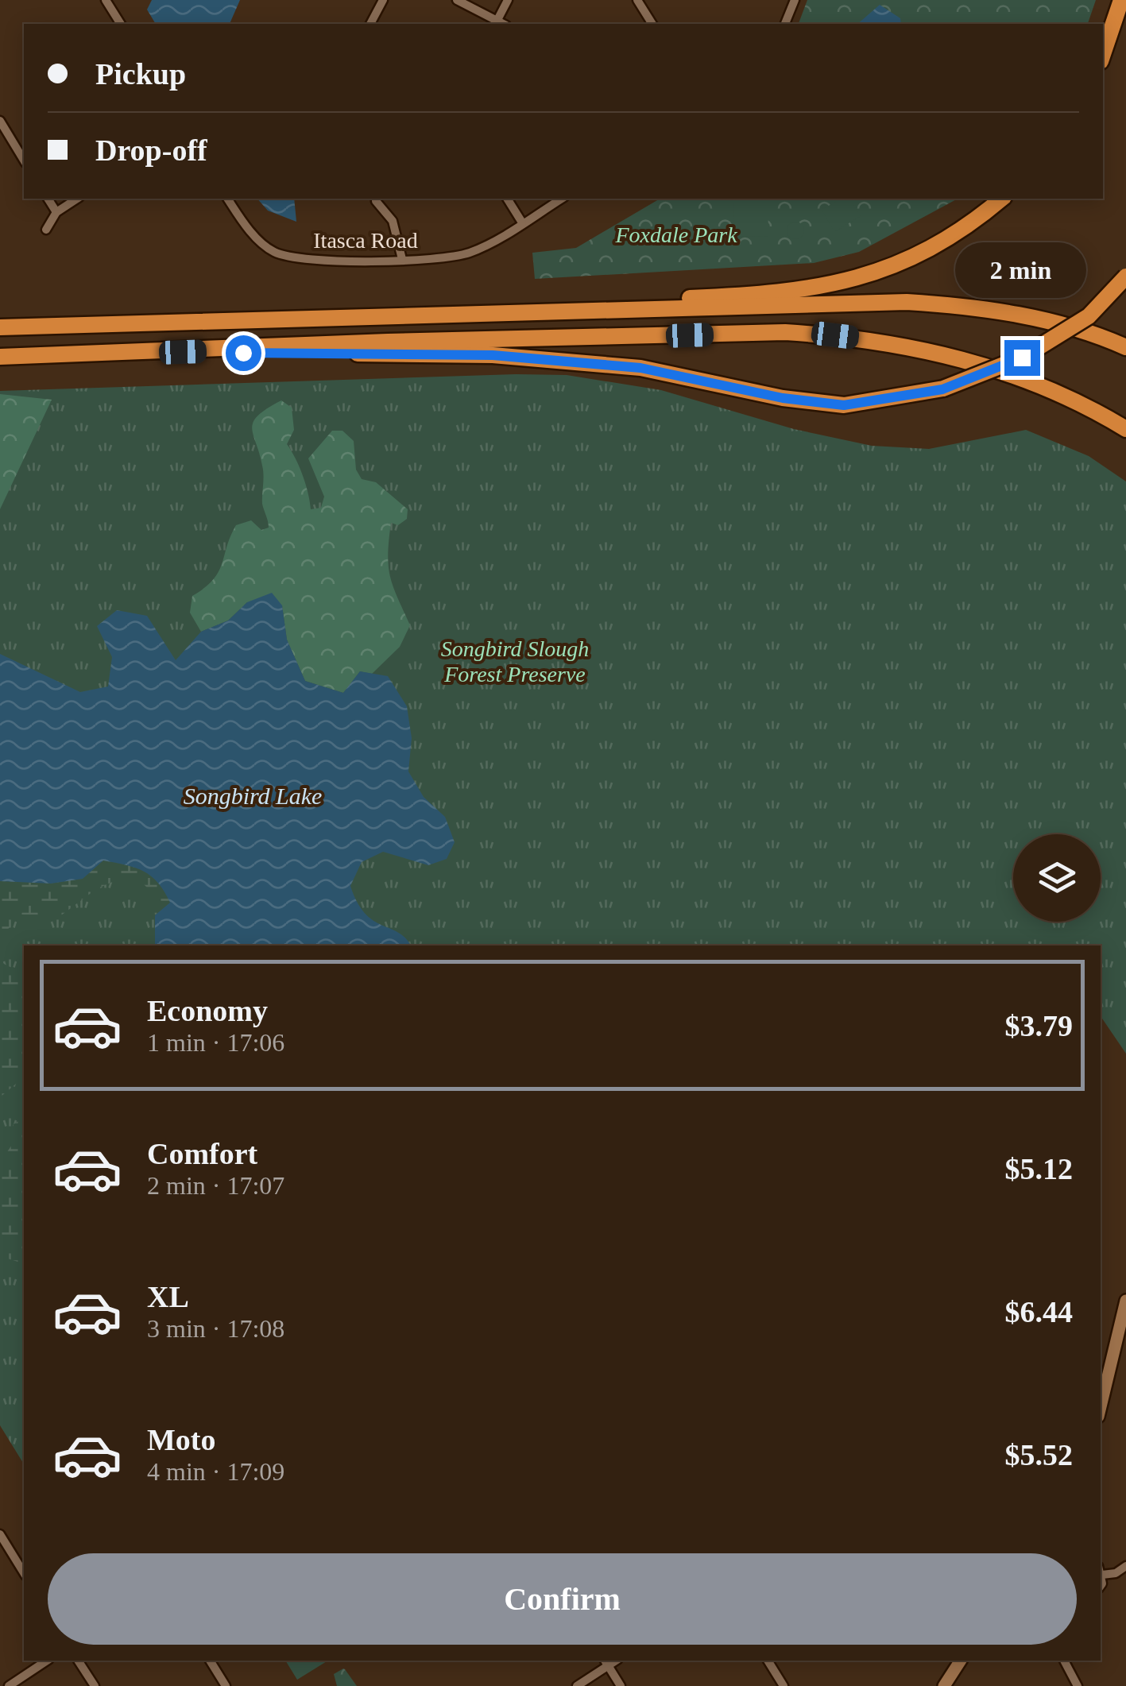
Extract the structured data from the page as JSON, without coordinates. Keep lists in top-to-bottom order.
{
  "streets": {
    "street": ["Itasca Road"]
  },
  "water": ["Songbird Lake"],
  "parks": ["Foxdale Park", "Songbird Slough Forest Preserve"],
  "page": {
    "banner": ["Pickup", "Drop-off"],
    "bubble": "2 min",
    "list": [
      {
        "name": "Economy",
        "note": "1 min · 17:06",
        "value": "$3.79"
      },
      {
        "name": "Comfort",
        "note": "2 min · 17:07",
        "value": "$5.12"
      },
      {
        "name": "XL",
        "note": "3 min · 17:08",
        "value": "$6.44"
      },
      {
        "name": "Moto",
        "note": "4 min · 17:09",
        "value": "$5.52"
      }
    ],
    "buttons": "Confirm"
  }
}
